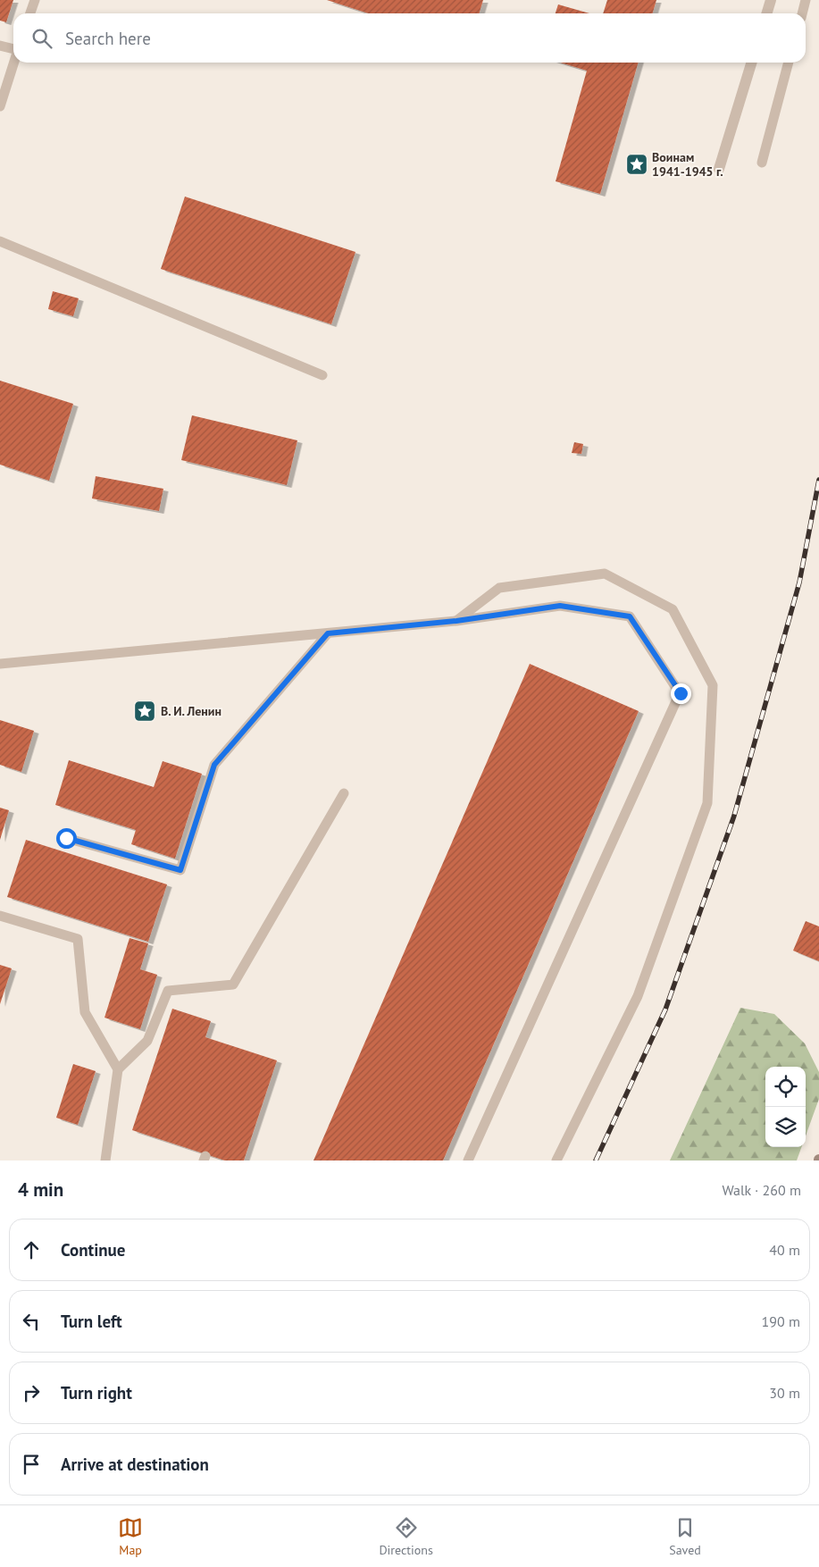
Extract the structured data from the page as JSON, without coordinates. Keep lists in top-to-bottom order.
{
  "places": {
    "place": ["Воинам 1941-1945 г.", "В. И. Ленин"]
  },
  "page": {
    "search": "Search here",
    "heading": ["4 min", "Walk · 260 m"],
    "list": [
      ["Continue", "40 m"],
      ["Turn left", "190 m"],
      ["Turn right", "30 m"],
      "Arrive at destination"
    ],
    "nav": ["Map", "Directions", "Saved"]
  }
}
